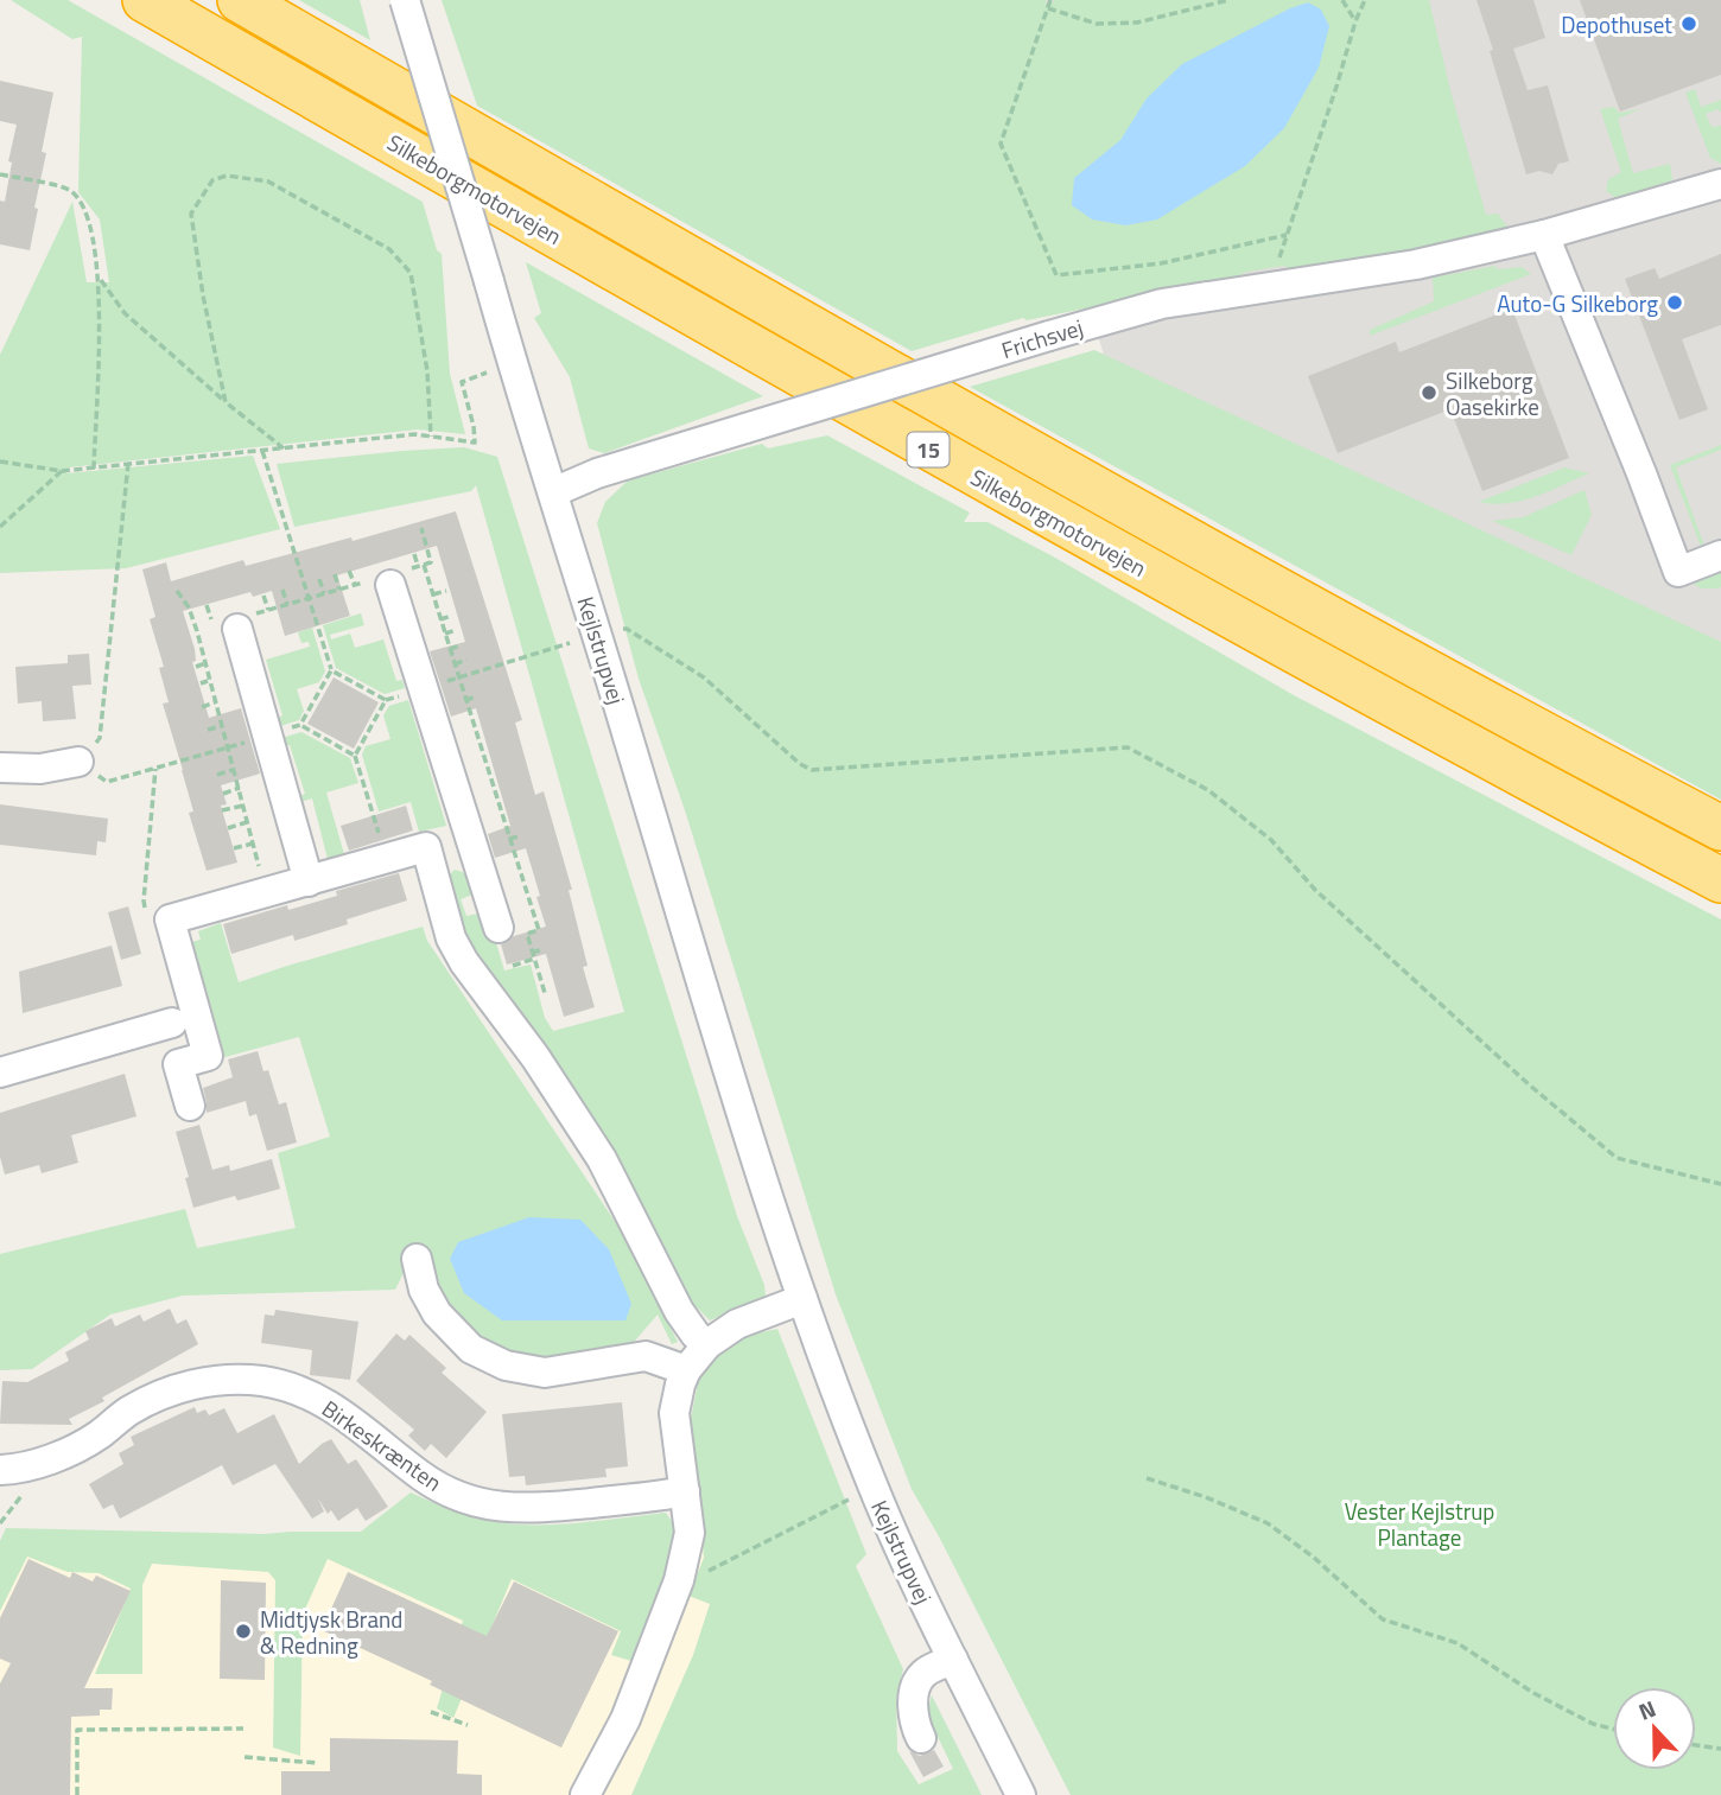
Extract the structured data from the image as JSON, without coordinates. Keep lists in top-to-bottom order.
{
  "streets": {
    "highway": ["Silkeborgmotorvejen", "15"],
    "street": ["Frichsvej", "Kejlstrupvej", "Birkeskrænten"]
  },
  "crossings": [
    ["Frichsvej", "Kejlstrupvej"]
  ],
  "parks": ["Vester Kejlstrup Plantage"],
  "places": [
    "Depothuset",
    "Auto-G Silkeborg",
    "Silkeborg Oasekirke",
    "Midtjysk Brand & Redning"
  ],
  "north": "top"
}
